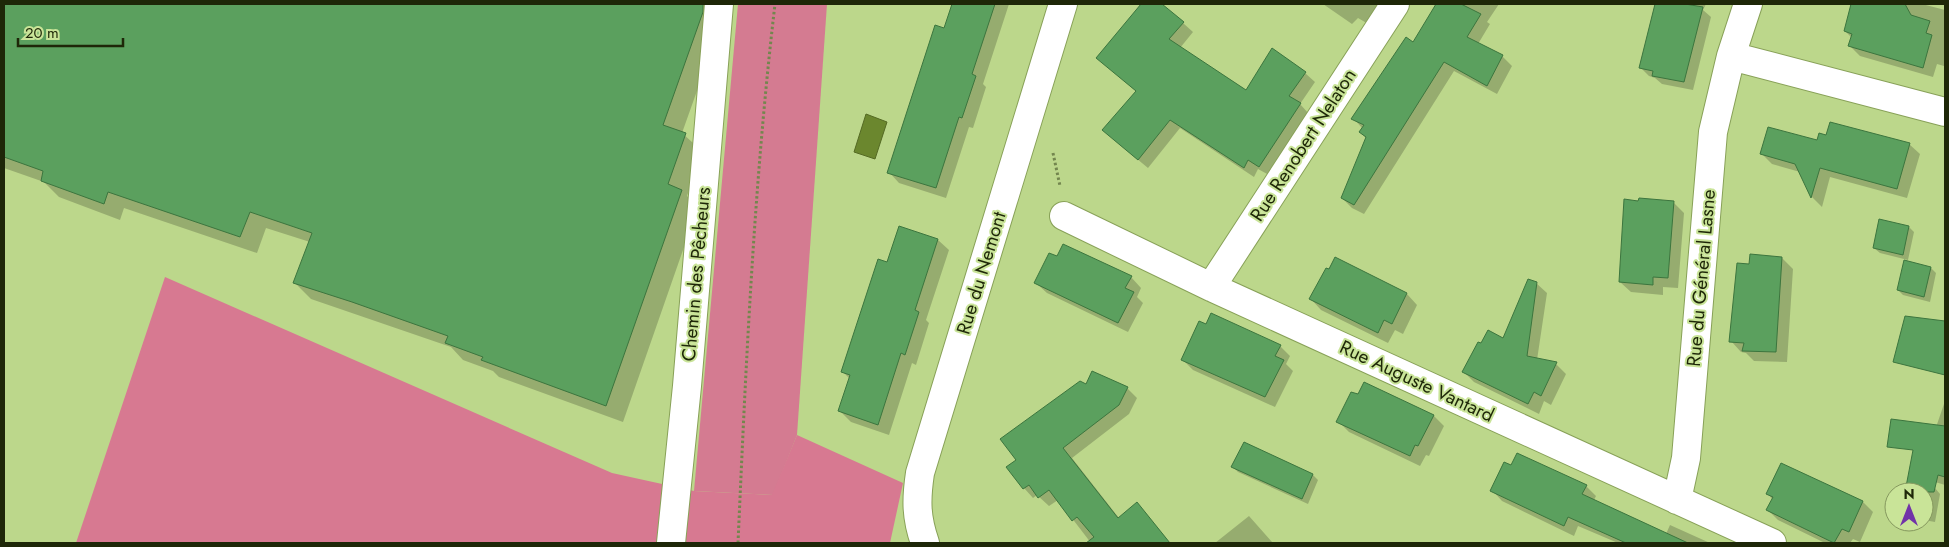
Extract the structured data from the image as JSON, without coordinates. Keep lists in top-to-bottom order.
{
  "streets": {
    "street": [
      "Rue Renobert Nelaton",
      "Rue du Nemont",
      "Chemin des Pêcheurs",
      "Rue du Général Lasne",
      "Rue Auguste Vantard"
    ]
  },
  "crossings": [
    ["Rue Renobert Nelaton", "Rue Auguste Vantard"],
    ["Rue du Général Lasne", "Rue Auguste Vantard"]
  ],
  "scale_bar": "20 m",
  "north": "top"
}
